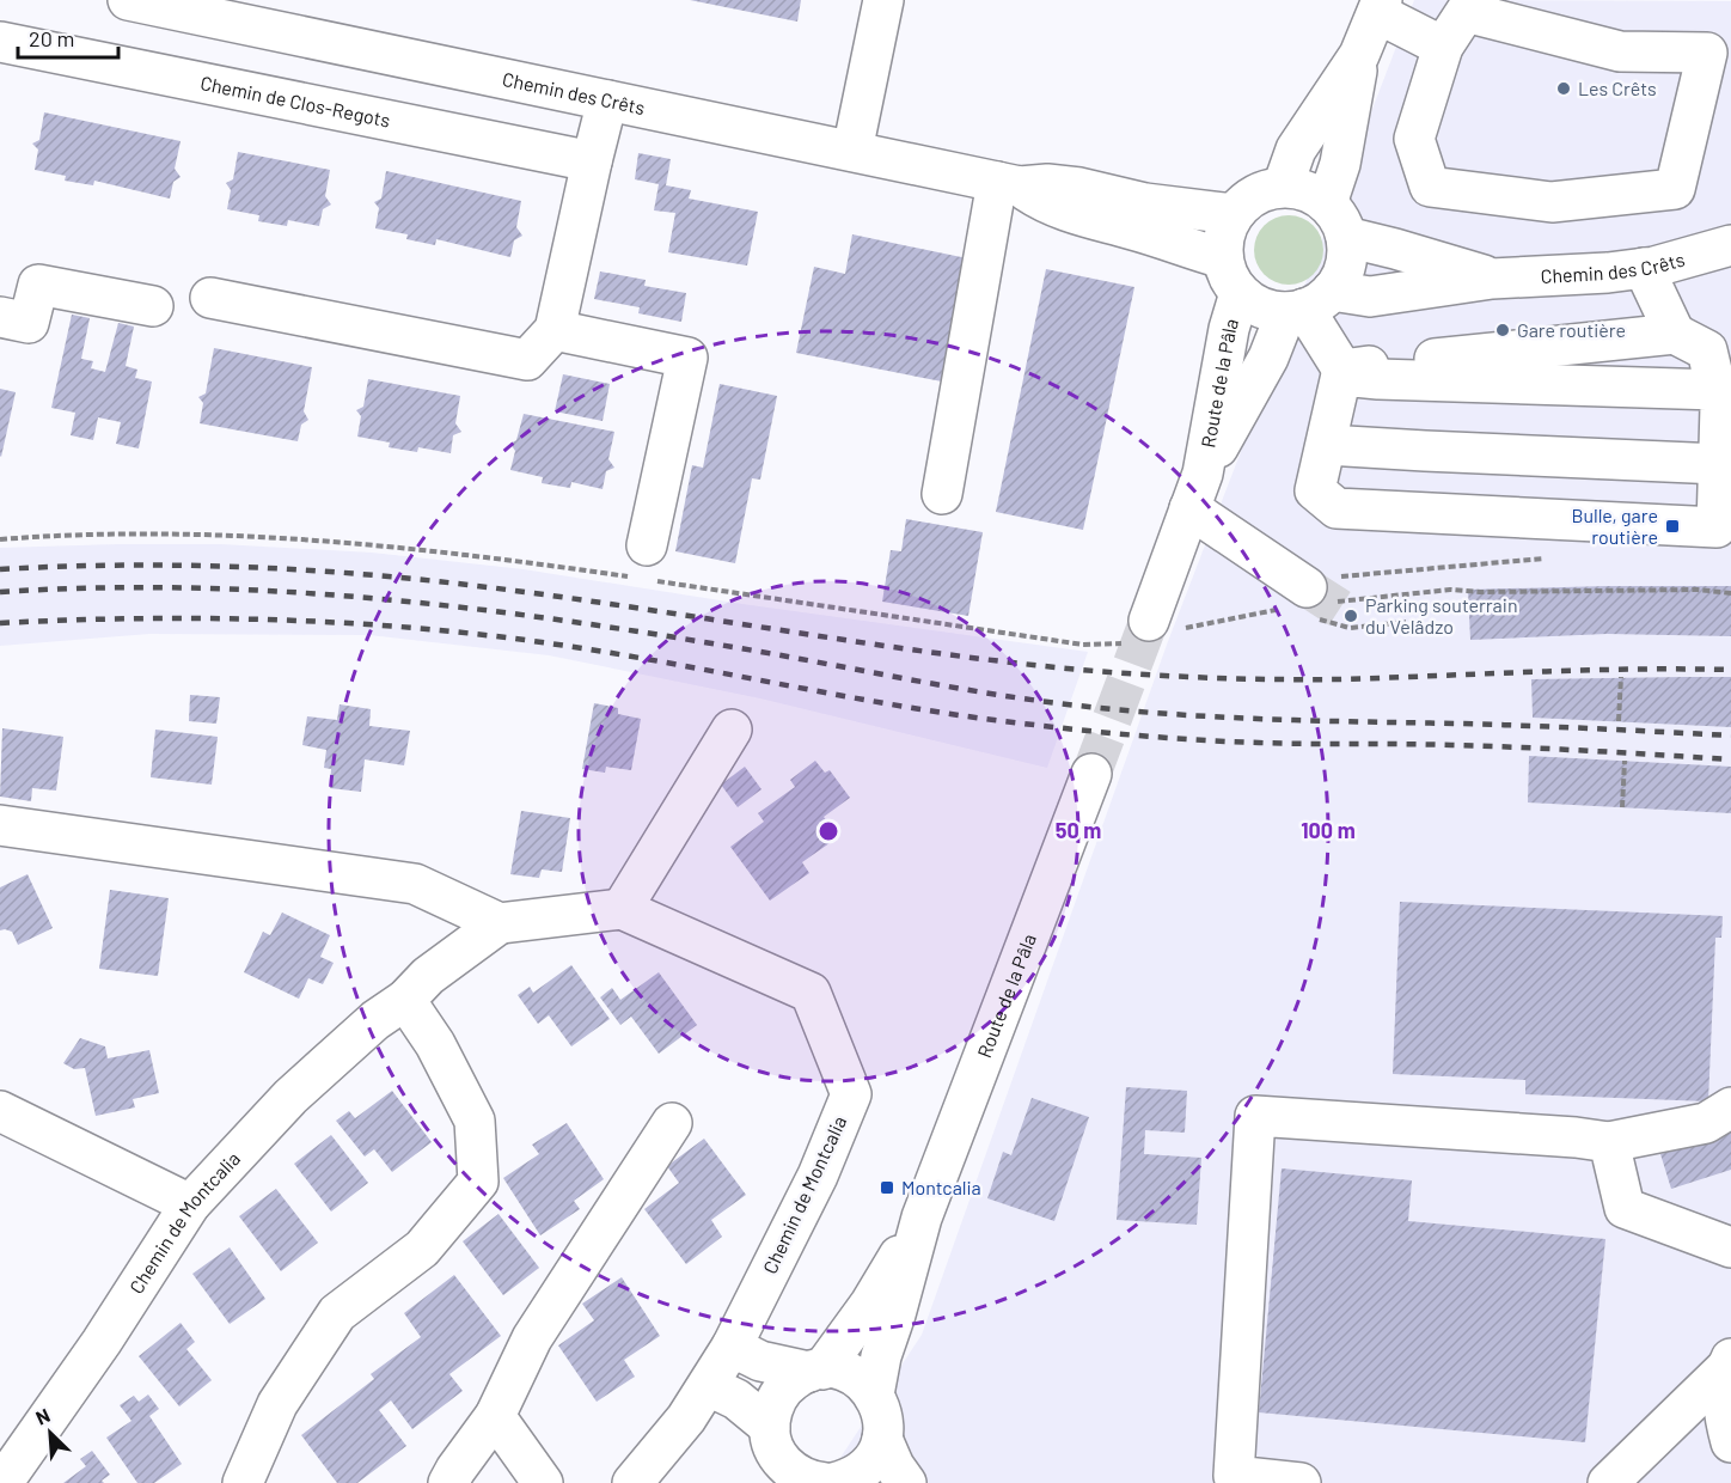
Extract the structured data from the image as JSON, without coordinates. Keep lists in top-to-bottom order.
{
  "streets": {
    "street": [
      "Chemin des Crêts",
      "Chemin de Clos-Regots",
      "Route de la Pâla",
      "Chemin de Montcalia"
    ]
  },
  "crossings": [
    ["Chemin des Crêts", "Route de la Pâla"]
  ],
  "places": {
    "other": ["Les Crêts", "Gare routière", "Parking souterrain du Velâdzo"],
    "transit": ["Bulle, gare routière", "Montcalia"]
  },
  "scale_bar": "20 m",
  "north": "top left",
  "rings": ["50 m", "100 m"]
}
